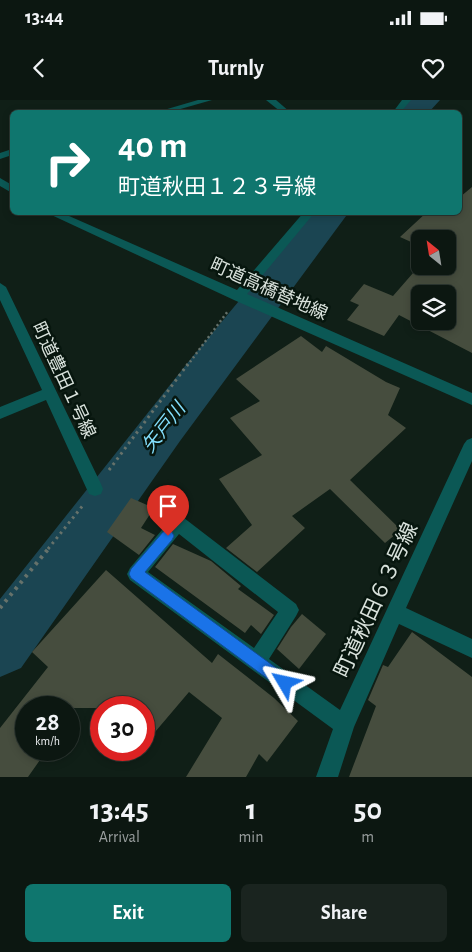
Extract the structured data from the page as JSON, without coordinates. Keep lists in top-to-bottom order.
{
  "streets": {
    "street": ["町道高橋替地線", "町道豊田１号線", "町道秋田６３号線"]
  },
  "water": ["矢戸川"],
  "north": "top left",
  "page": {
    "status": "13:44",
    "header": "Turnly",
    "turn": ["40 m", "町道秋田１２３号線"],
    "speed": "28 km/h",
    "limit": "30",
    "eta": [
      "13:45",
      "Arrival",
      "1",
      "min",
      "50",
      "m"
    ],
    "buttons": ["Exit", "Share"]
  }
}
